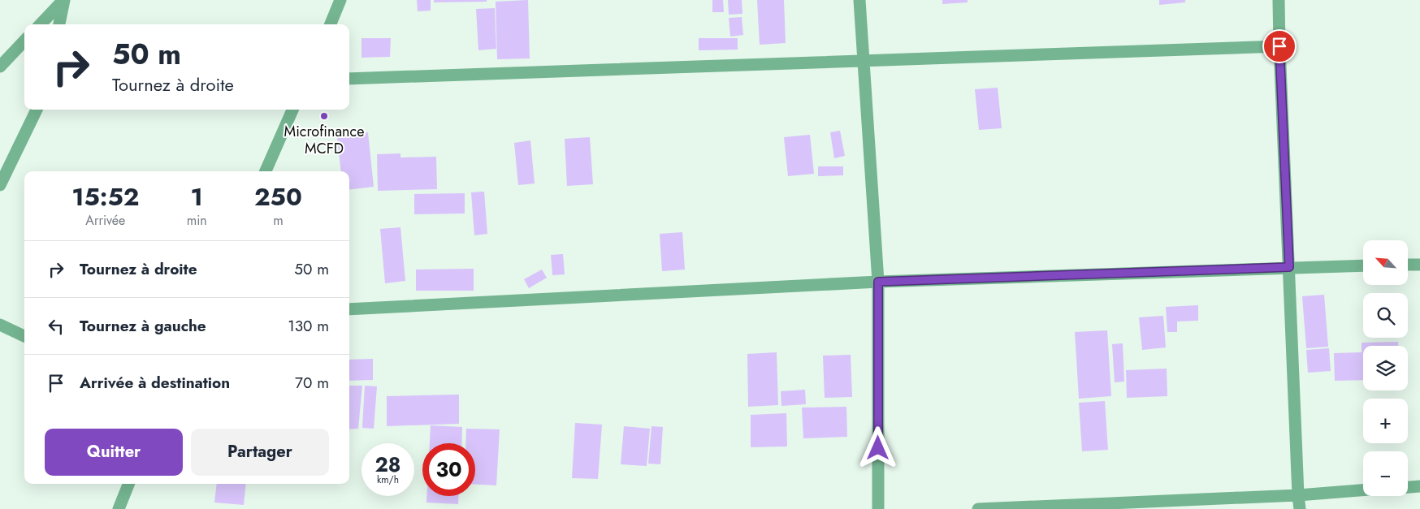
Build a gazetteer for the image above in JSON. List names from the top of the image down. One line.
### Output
{"places":["Microfinance MCFD"],"north":"top left","page":{"turn":["50 m","Tournez à droite"],"eta":["15:52","Arrivée","1","min","250","m"],"map_buttons":["+","−"],"list":[{"name":"Tournez à droite","value":"50 m"},{"name":"Tournez à gauche","value":"130 m"},{"name":"Arrivée à destination","value":"70 m"}],"buttons":["Quitter","Partager"],"speed":"28 km/h","limit":"30"}}
